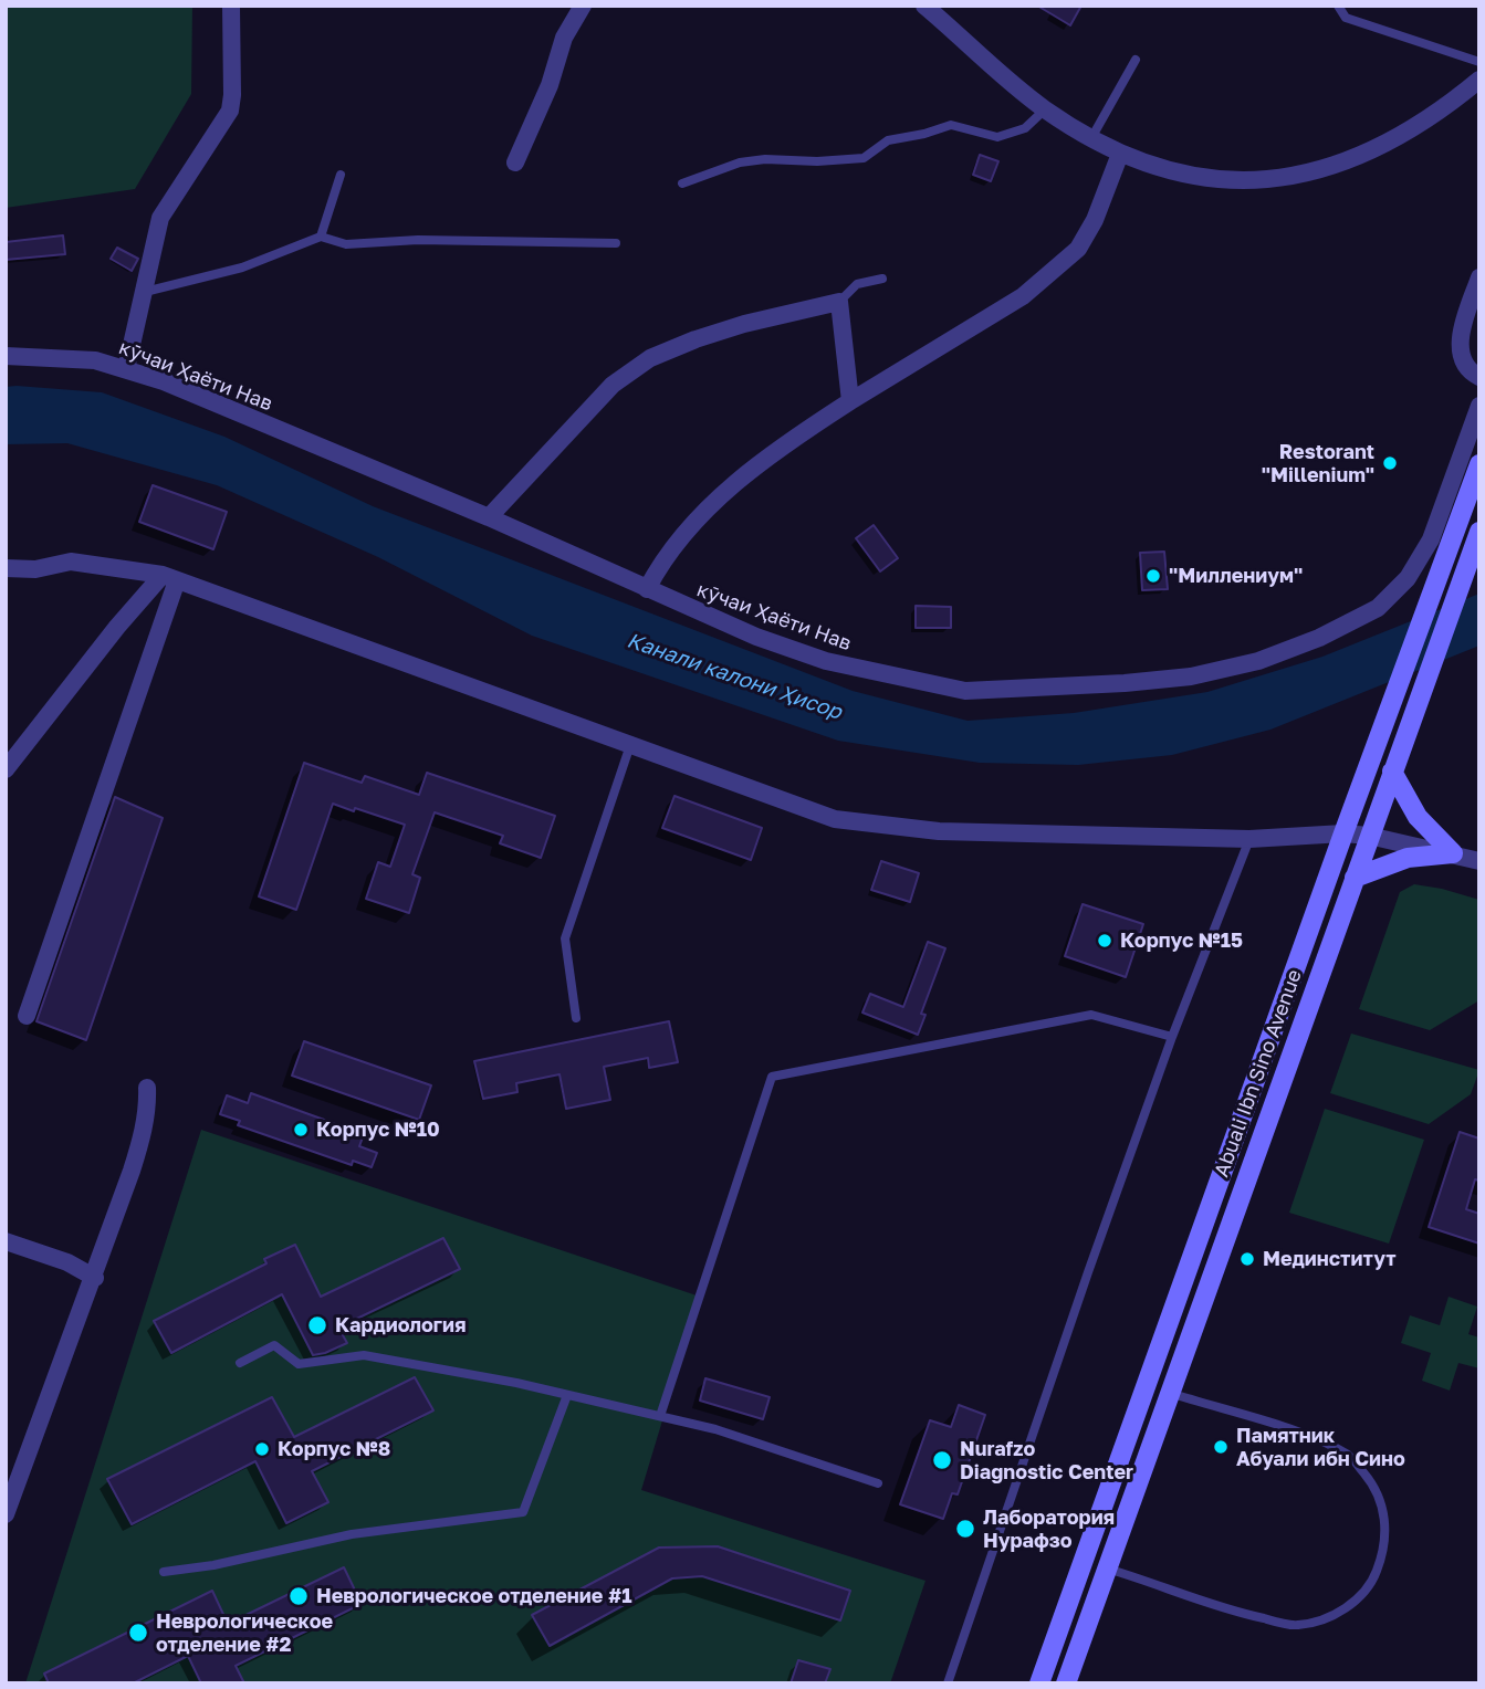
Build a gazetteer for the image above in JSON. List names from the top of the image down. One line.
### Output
{"streets":{"main road":["Abuali Ibn Sino Avenue"],"street":["кӯчаи Ҳаёти Нав"]},"water":["Канали калони Ҳисор"],"places":["Restorant \"Millenium\"","\"Миллениум\"","Корпус №15","Корпус №10","Мединститут","Кардиология","Памятник Абуали ибн Сино","Корпус №8","Nurafzo Diagnostic Center","Лаборатория Нурафзо","Неврологическое отделение #1","Неврологическое отделение #2"]}
